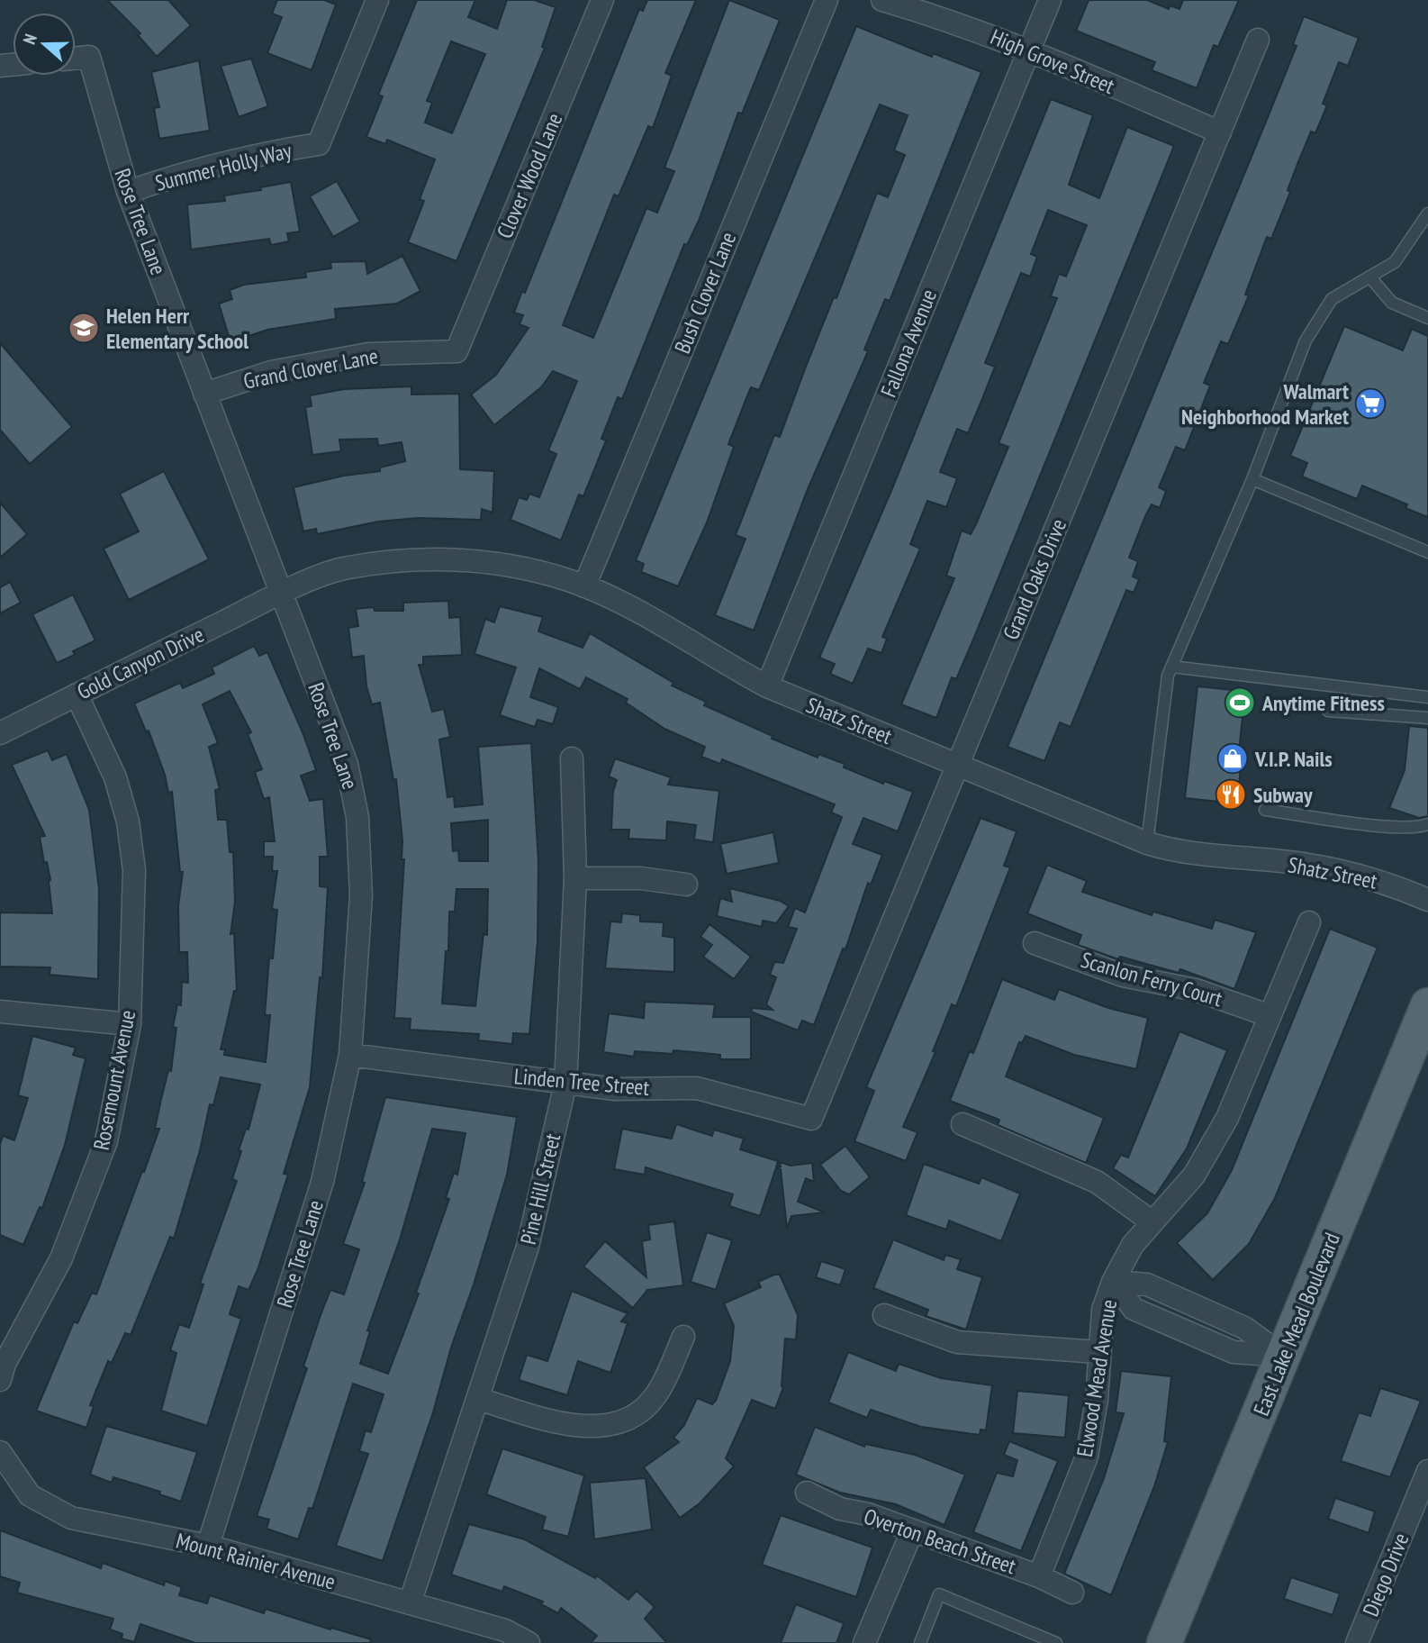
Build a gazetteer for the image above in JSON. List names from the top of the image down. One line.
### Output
{"streets":{"main road":["East Lake Mead Boulevard"],"street":["High Grove Street","Summer Holly Way","Clover Wood Lane","Rose Tree Lane","Bush Clover Lane","Fallona Avenue","Grand Clover Lane","Grand Oaks Drive","Gold Canyon Drive","Shatz Street","Scanlon Ferry Court","Rosemount Avenue","Linden Tree Street","Pine Hill Street","Elwood Mead Avenue","Overton Beach Street","Mount Rainier Avenue","Diego Drive"]},"crossings":[["High Grove Street","Fallona Avenue"],["High Grove Street","Grand Oaks Drive"],["Summer Holly Way","Rose Tree Lane"],["Clover Wood Lane","Grand Clover Lane"],["Rose Tree Lane","Grand Clover Lane"],["Rose Tree Lane","Gold Canyon Drive"],["Rose Tree Lane","Shatz Street"],["Rose Tree Lane","Linden Tree Street"],["Rose Tree Lane","Mount Rainier Avenue"],["Bush Clover Lane","Shatz Street"],["Fallona Avenue","Shatz Street"],["Grand Oaks Drive","Shatz Street"],["Grand Oaks Drive","Linden Tree Street"],["Gold Canyon Drive","Shatz Street"],["Gold Canyon Drive","Rosemount Avenue"],["Scanlon Ferry Court","Elwood Mead Avenue"],["Linden Tree Street","Pine Hill Street"],["Pine Hill Street","Mount Rainier Avenue"],["Elwood Mead Avenue","Overton Beach Street"]],"places":{"school or university":["Helen Herr Elementary School"],"supermarket":["Walmart Neighborhood Market"],"sports":["Anytime Fitness"],"shop":["V.I.P. Nails"],"restaurant":["Subway"]},"north":"left"}
